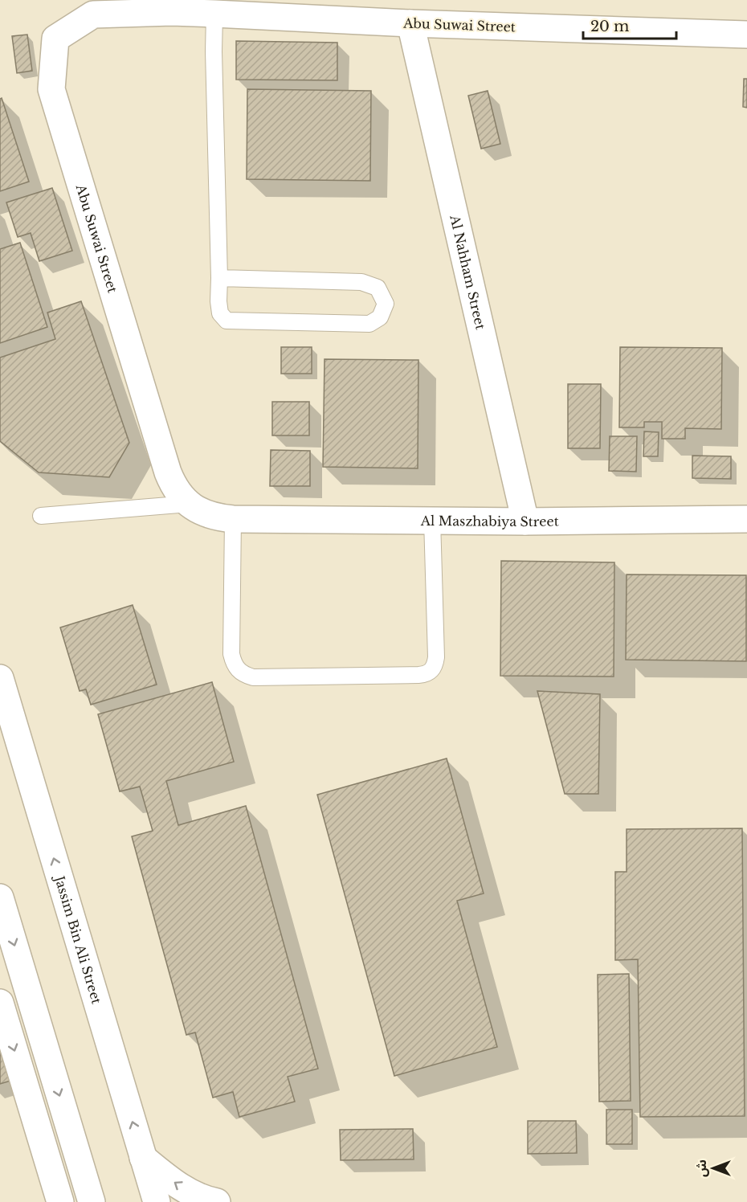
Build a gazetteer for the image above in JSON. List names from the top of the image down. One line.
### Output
{"streets":{"street":["Abu Suwai Street","Al Nahham Street","Al Maszhabiya Street","Jassim Bin Ali Street"]},"crossings":[["Abu Suwai Street","Al Nahham Street"],["Abu Suwai Street","Al Maszhabiya Street"],["Al Nahham Street","Al Maszhabiya Street"]],"scale_bar":"20 m","north":"left"}
